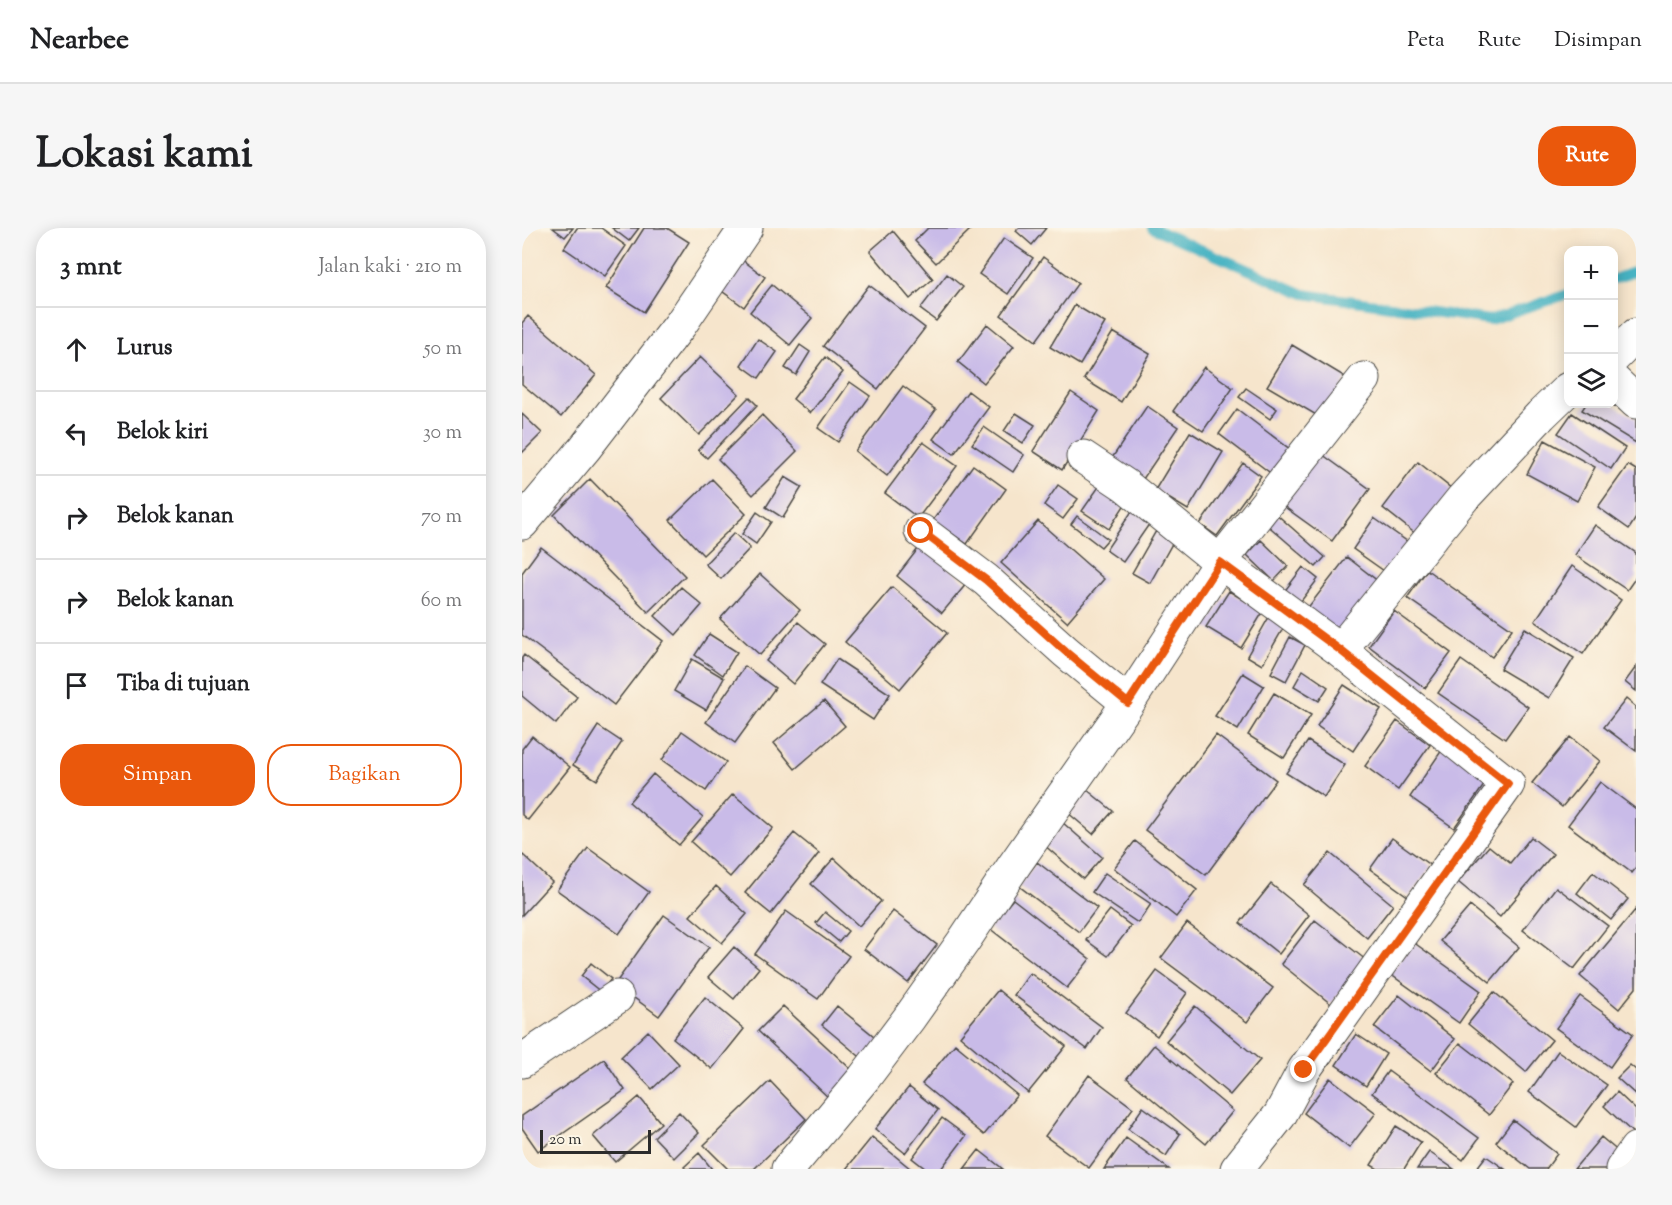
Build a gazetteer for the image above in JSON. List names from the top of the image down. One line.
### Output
{"scale_bar":"20 m","page":{"header":"Nearbee","nav":["Peta","Rute","Disimpan"],"title":"Lokasi kami","buttons":["Rute",["Simpan","Bagikan"]],"heading":["3 mnt","Jalan kaki · 210 m"],"map_buttons":["+","−"],"list":[["Lurus","50 m"],["Belok kiri","30 m"],["Belok kanan","70 m"],["Belok kanan","60 m"],"Tiba di tujuan"],"scale":"20 m"}}
